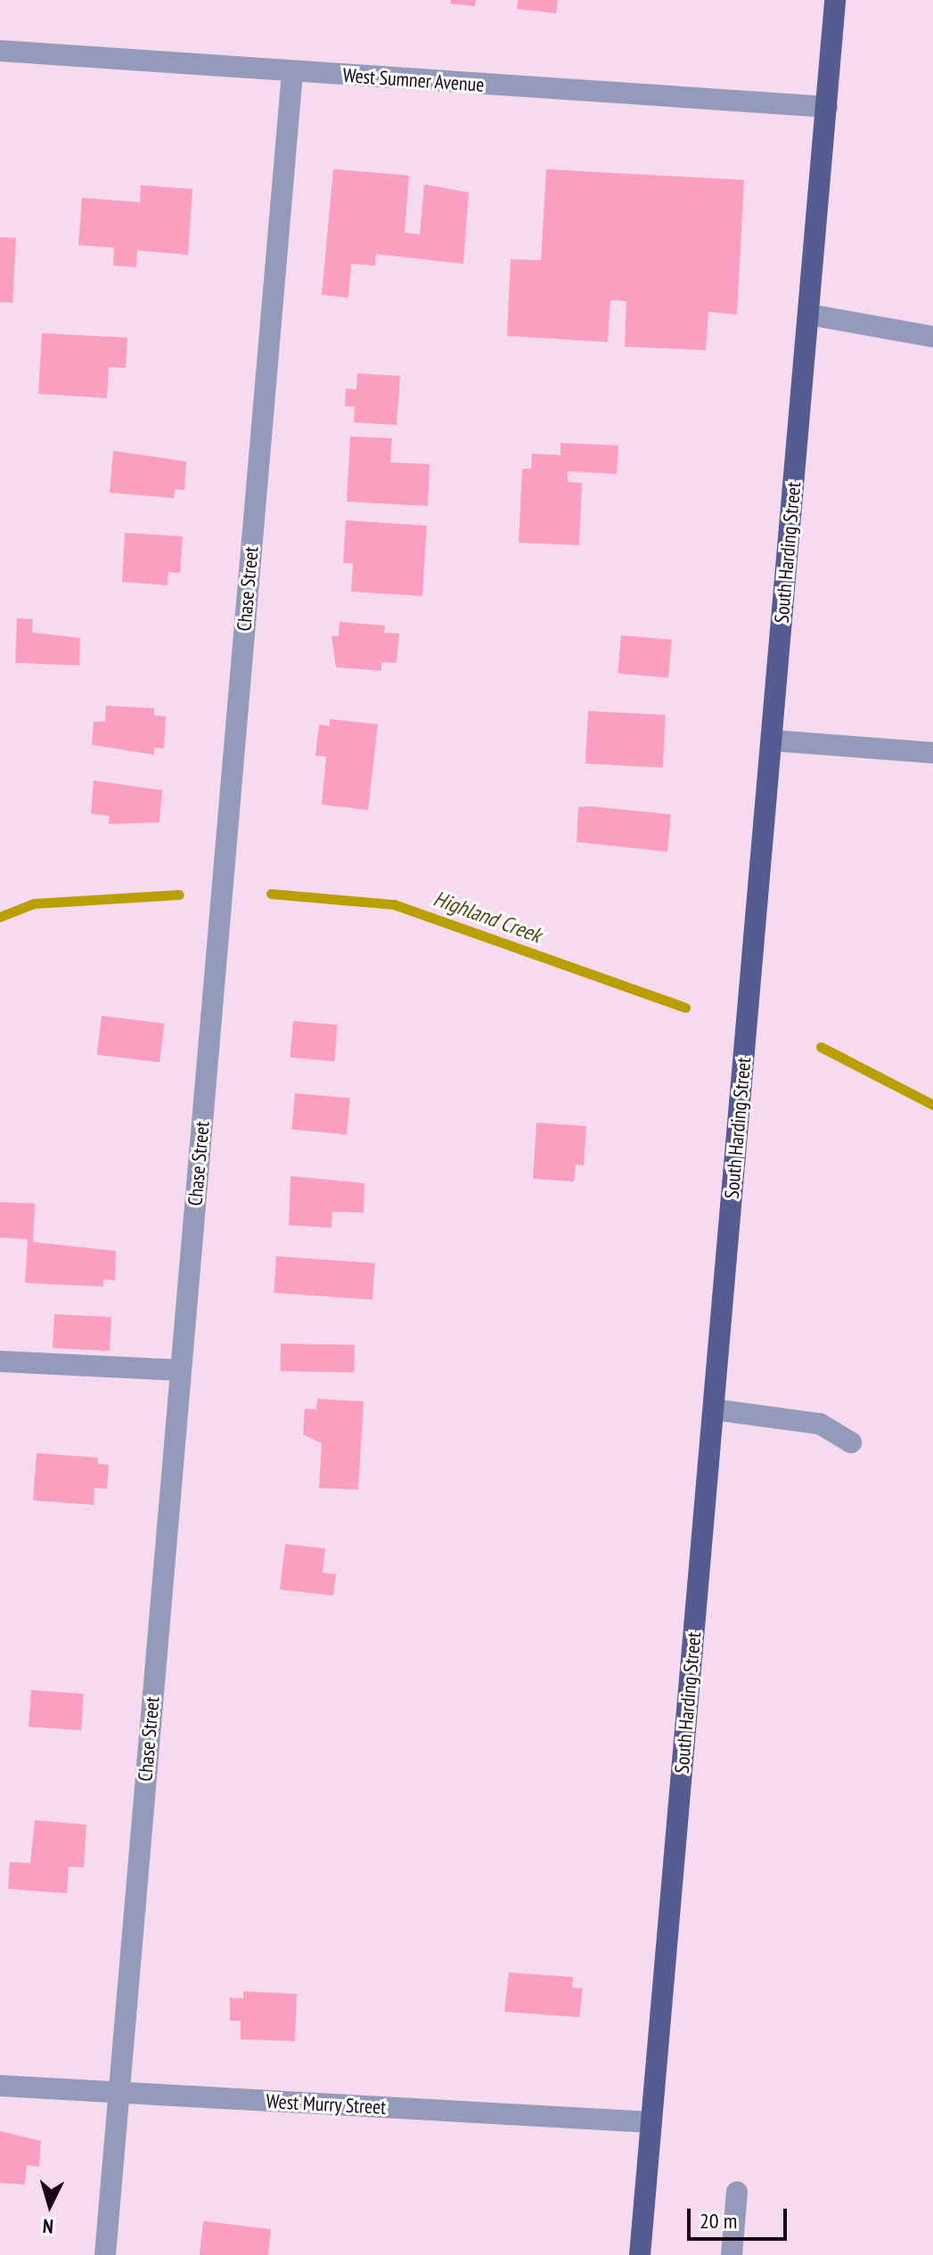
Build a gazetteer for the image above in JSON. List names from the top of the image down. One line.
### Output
{"streets":{"main road":["South Harding Street"],"street":["West Sumner Avenue","Chase Street","West Murry Street"]},"crossings":[["West Sumner Avenue","South Harding Street"],["West Sumner Avenue","Chase Street"],["South Harding Street","West Murry Street"],["Chase Street","West Murry Street"]],"water":["Highland Creek"],"scale_bar":"20 m","north":"bottom"}
